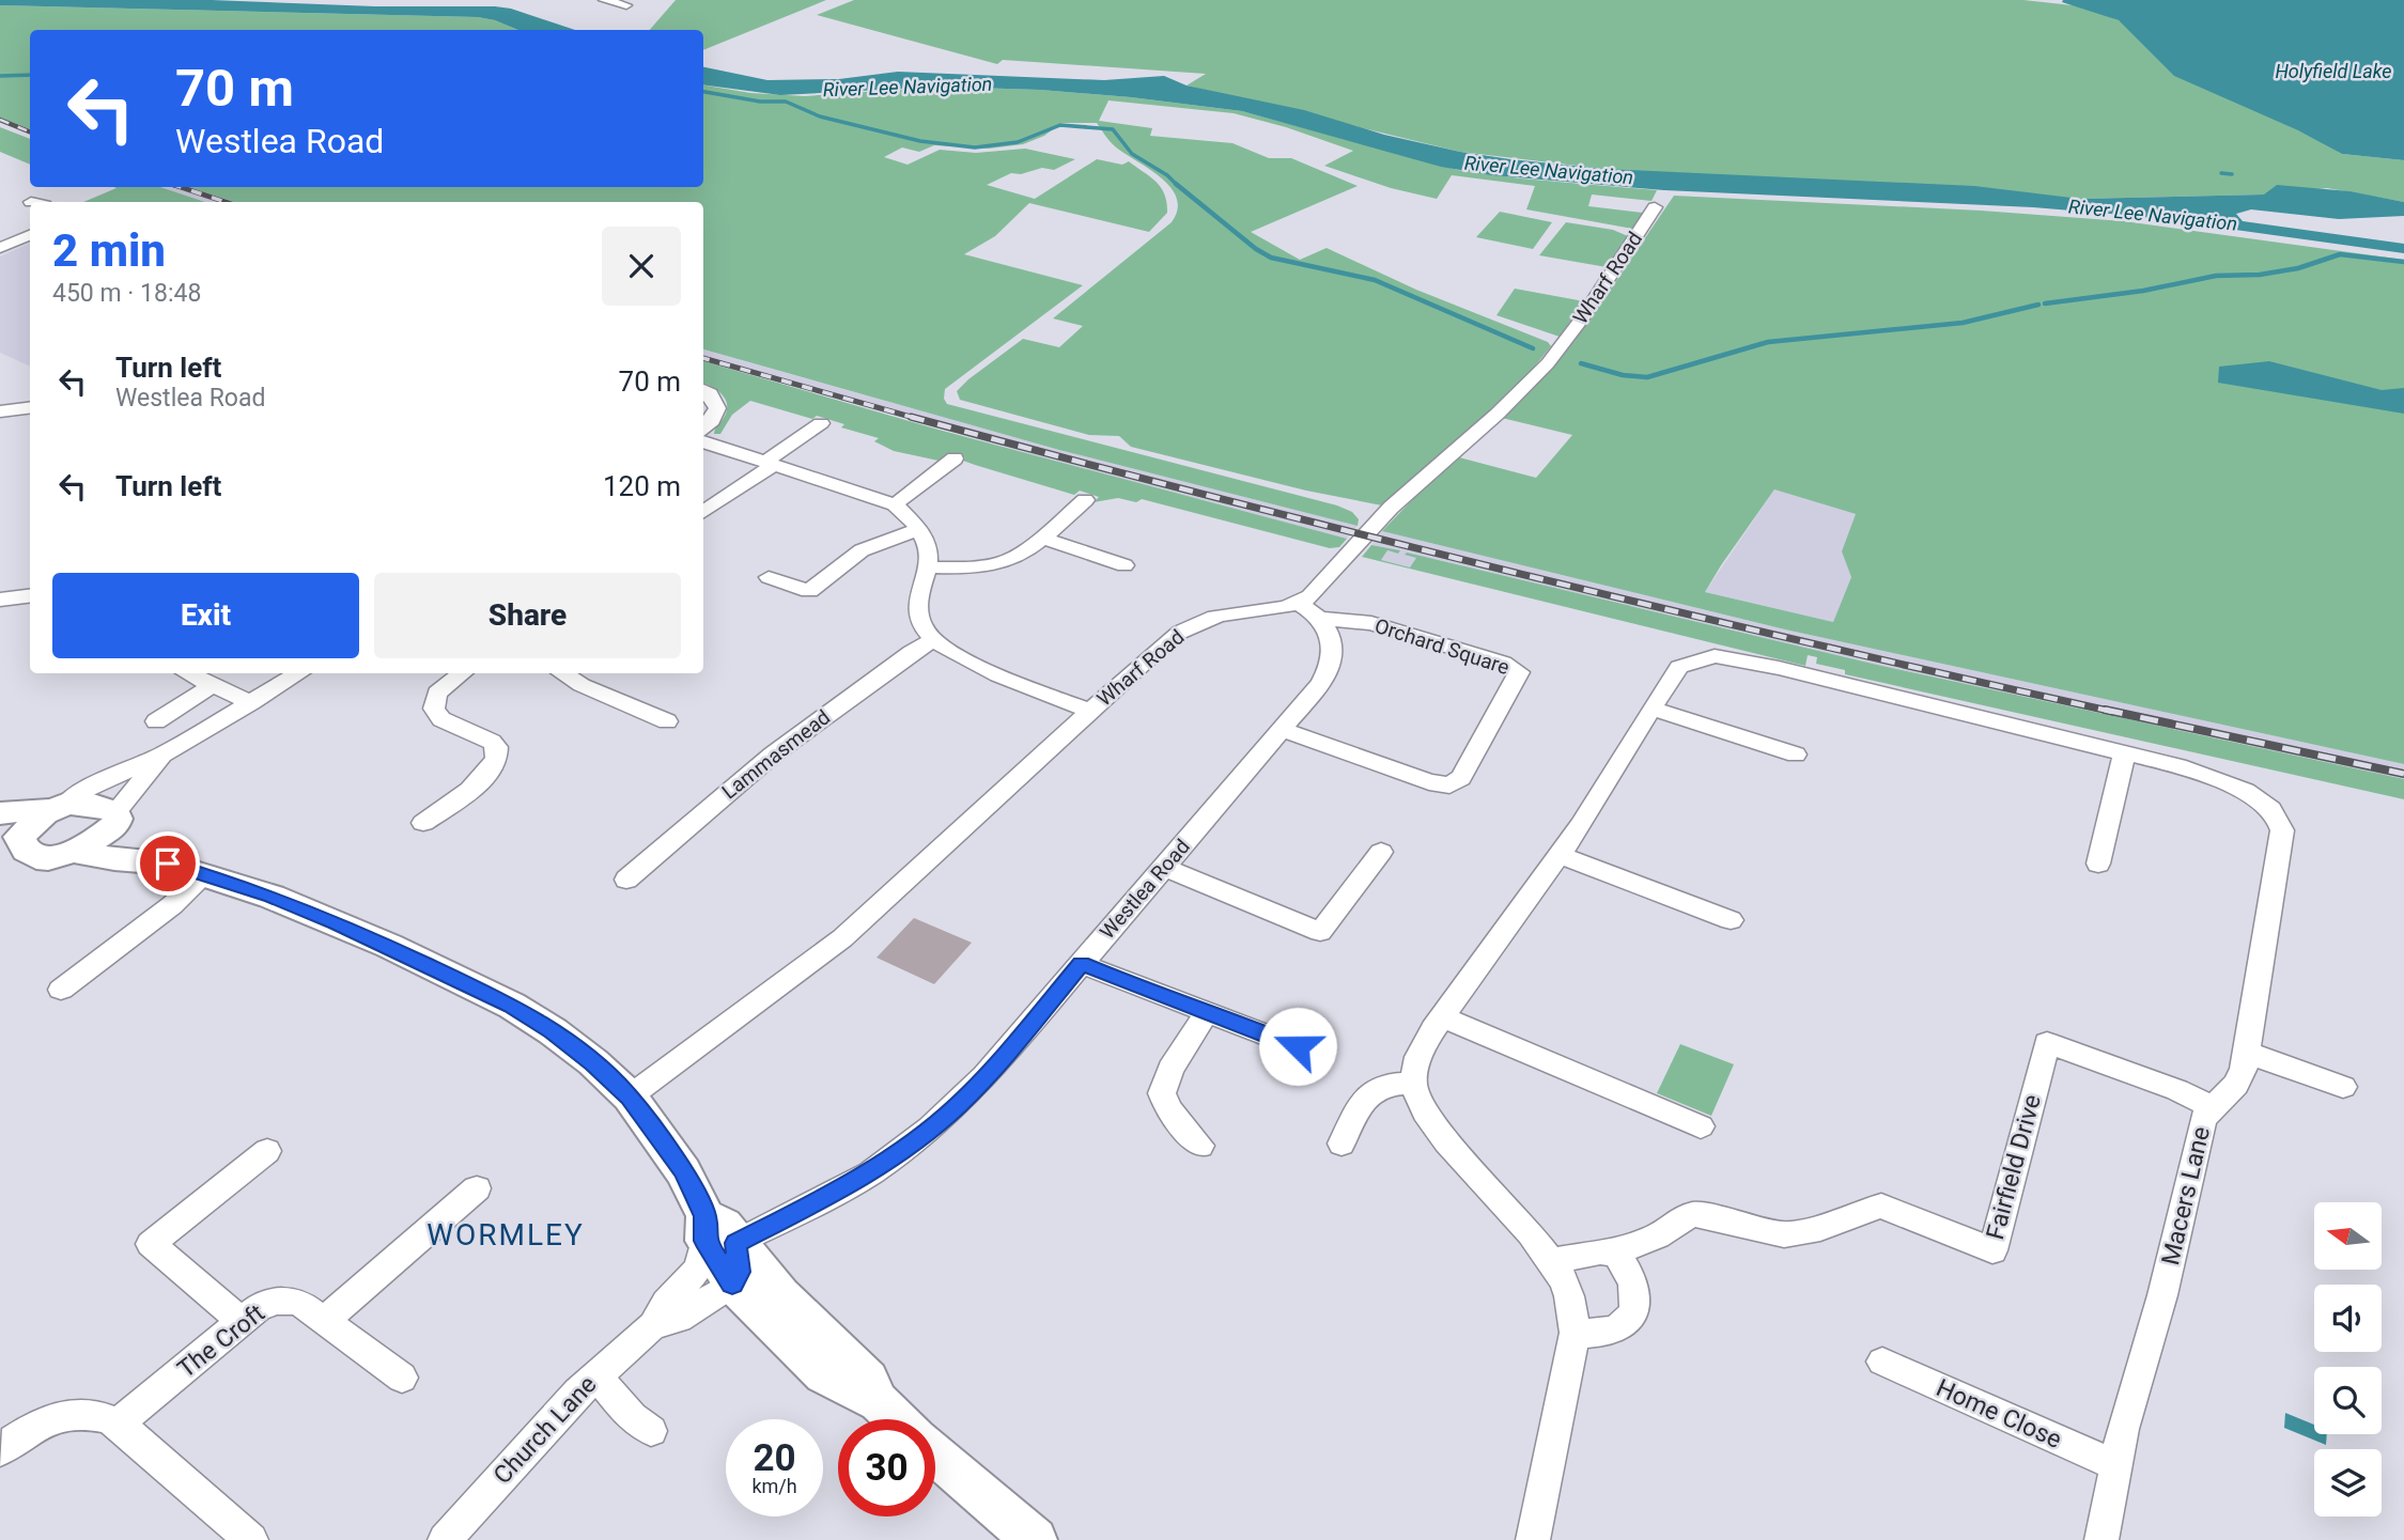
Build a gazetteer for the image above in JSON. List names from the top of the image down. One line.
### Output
{"streets":{"street":["Wharf Road","Orchard Square","Lammasmead","Westlea Road","Fairfield Drive","Macers Lane","The Croft","Home Close","Church Lane"]},"crossings":[["Orchard Square","Westlea Road"],["Westlea Road","Church Lane"],["Fairfield Drive","Macers Lane"],["Macers Lane","Home Close"]],"districts":["WORMLEY"],"water":["Holyfield Lake","River Lee Navigation"],"north":"left","page":{"turn":["70 m","Westlea Road"],"heading":["2 min","450 m · 18:48"],"list":[{"name":"Turn left","note":"Westlea Road","value":"70 m"},{"name":"Turn left","value":"120 m"}],"buttons":["Exit","Share"],"speed":"20 km/h","limit":"30"}}
